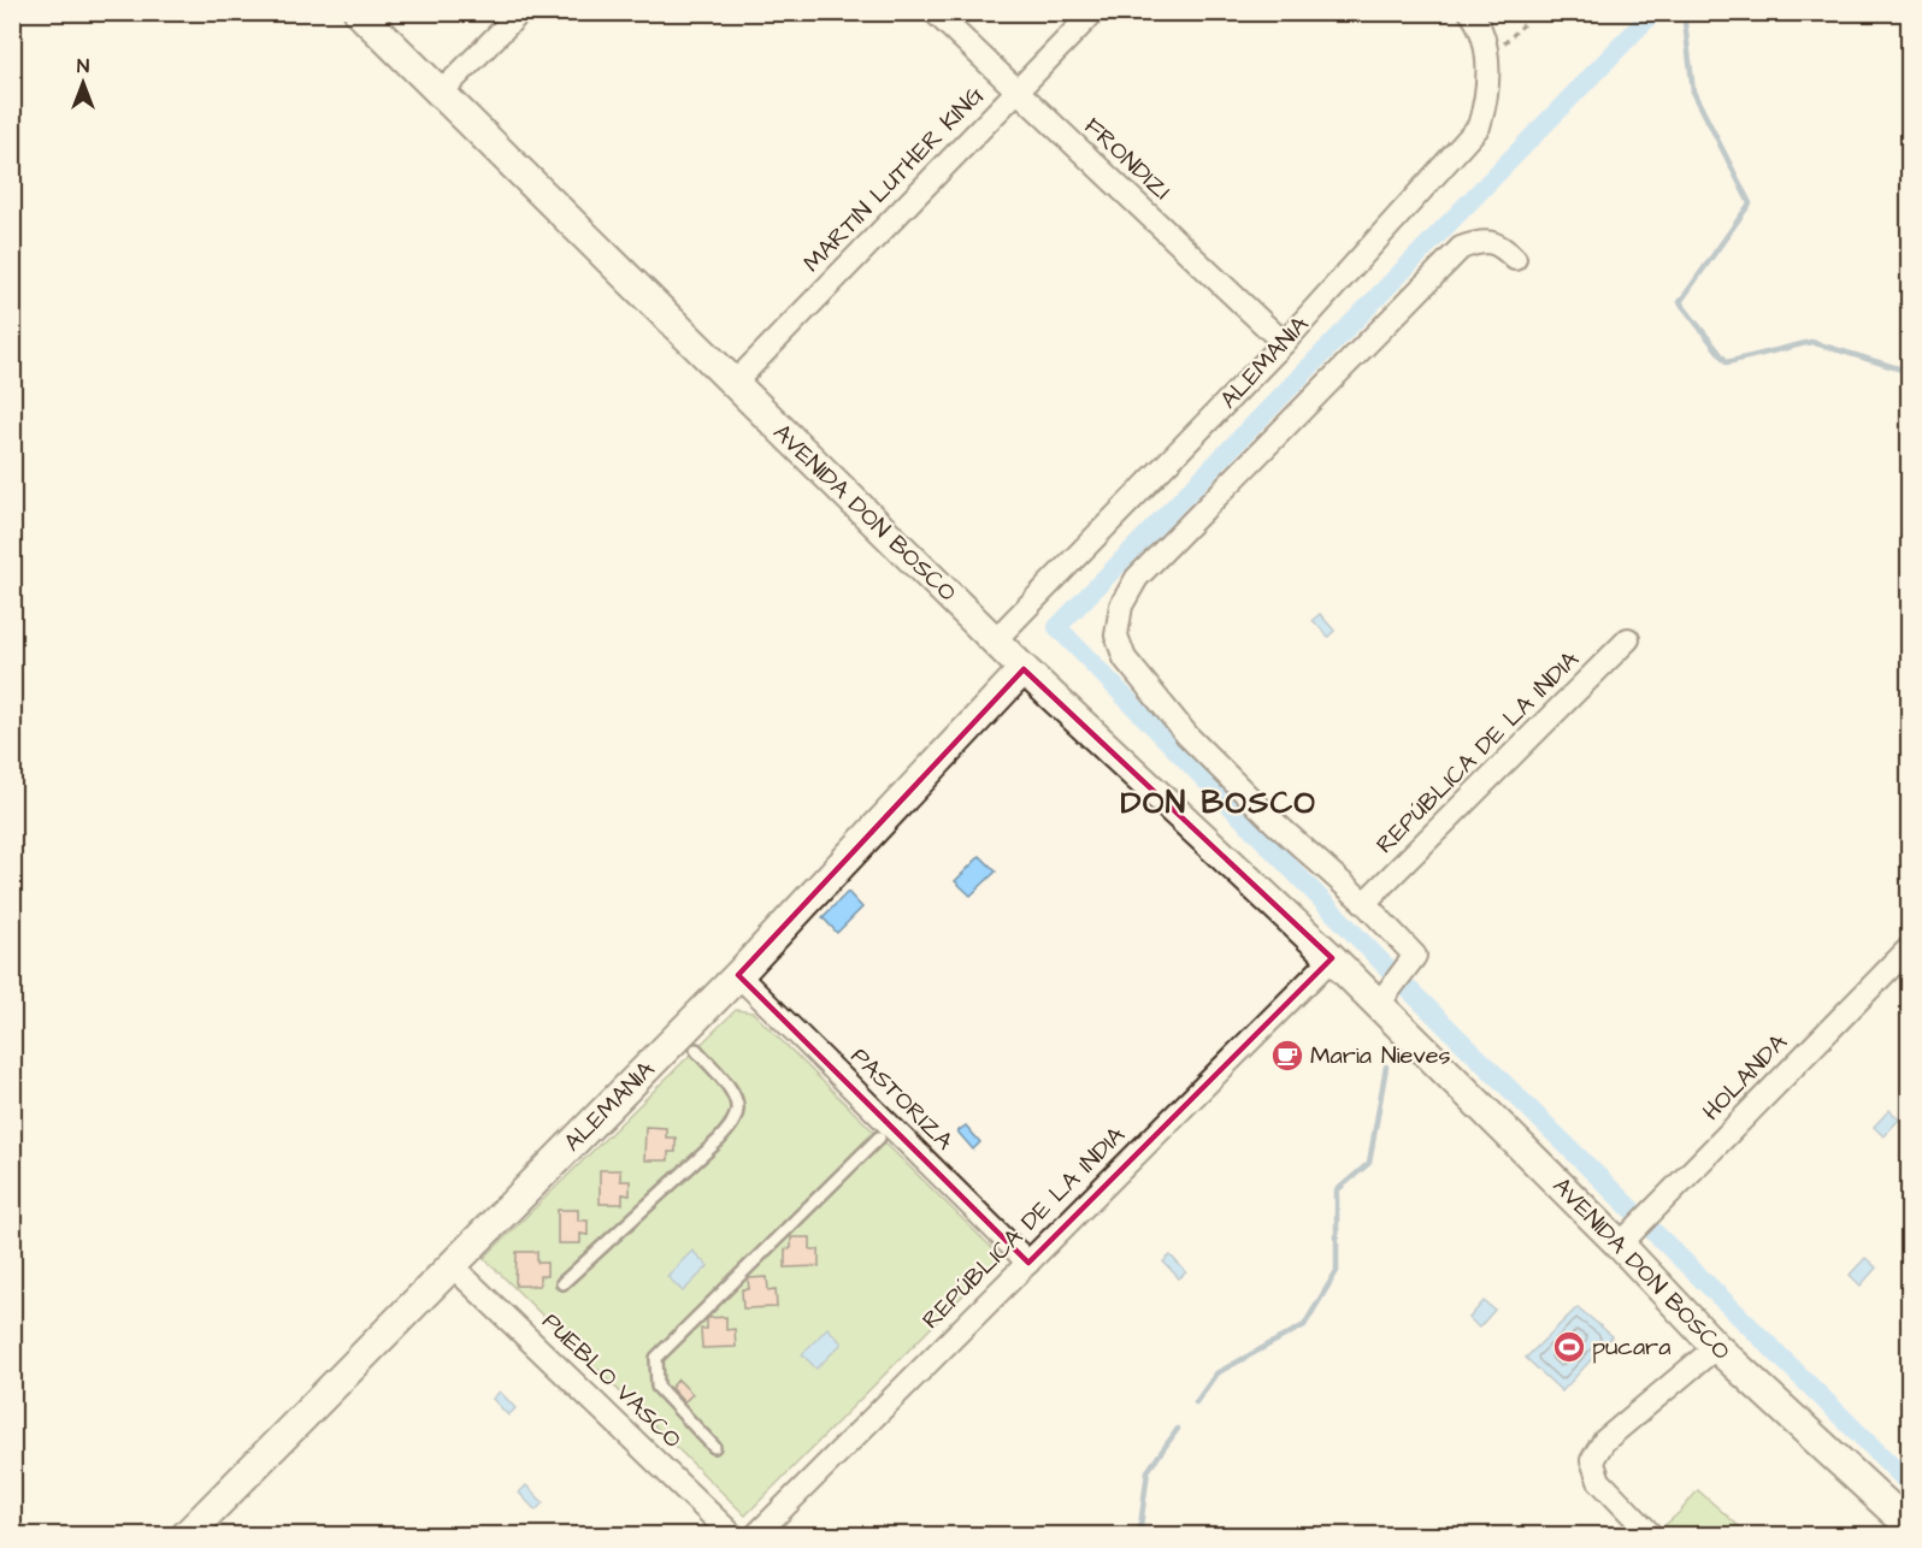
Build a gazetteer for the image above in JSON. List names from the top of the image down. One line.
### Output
{"streets":{"main road":["ALEMANIA","AVENIDA DON BOSCO"],"street":["FRONDIZI","MARTIN LUTHER KING","REPÚBLICA DE LA INDIA","HOLANDA","PASTORIZA","PUEBLO VASCO"]},"crossings":[["FRONDIZI","MARTIN LUTHER KING"],["FRONDIZI","ALEMANIA"],["MARTIN LUTHER KING","AVENIDA DON BOSCO"],["ALEMANIA","AVENIDA DON BOSCO"],["ALEMANIA","PASTORIZA"],["ALEMANIA","PUEBLO VASCO"],["AVENIDA DON BOSCO","REPÚBLICA DE LA INDIA"],["AVENIDA DON BOSCO","HOLANDA"],["REPÚBLICA DE LA INDIA","PASTORIZA"]],"districts":["DON BOSCO"],"places":{"cafe":["Maria Nieves"],"sports":["pucara"]},"north":"top"}
